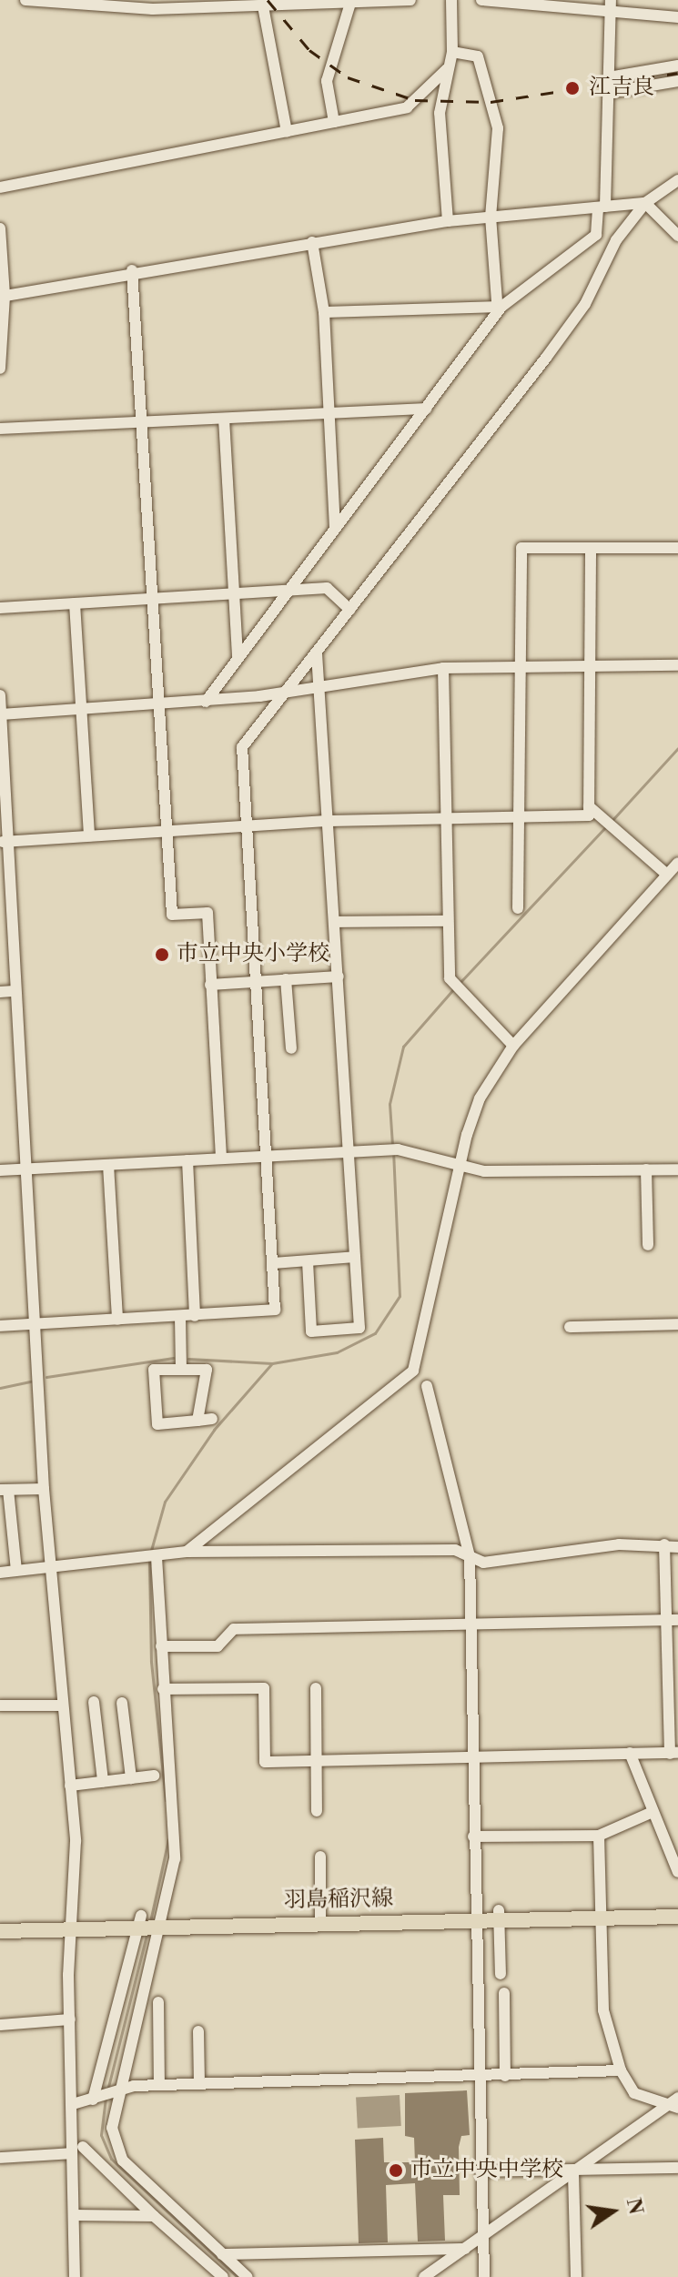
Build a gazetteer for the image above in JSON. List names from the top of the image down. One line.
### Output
{"streets":{"main road":["羽島稲沢線"]},"places":["江吉良","市立中央小学校","市立中央中学校"],"north":"right"}
